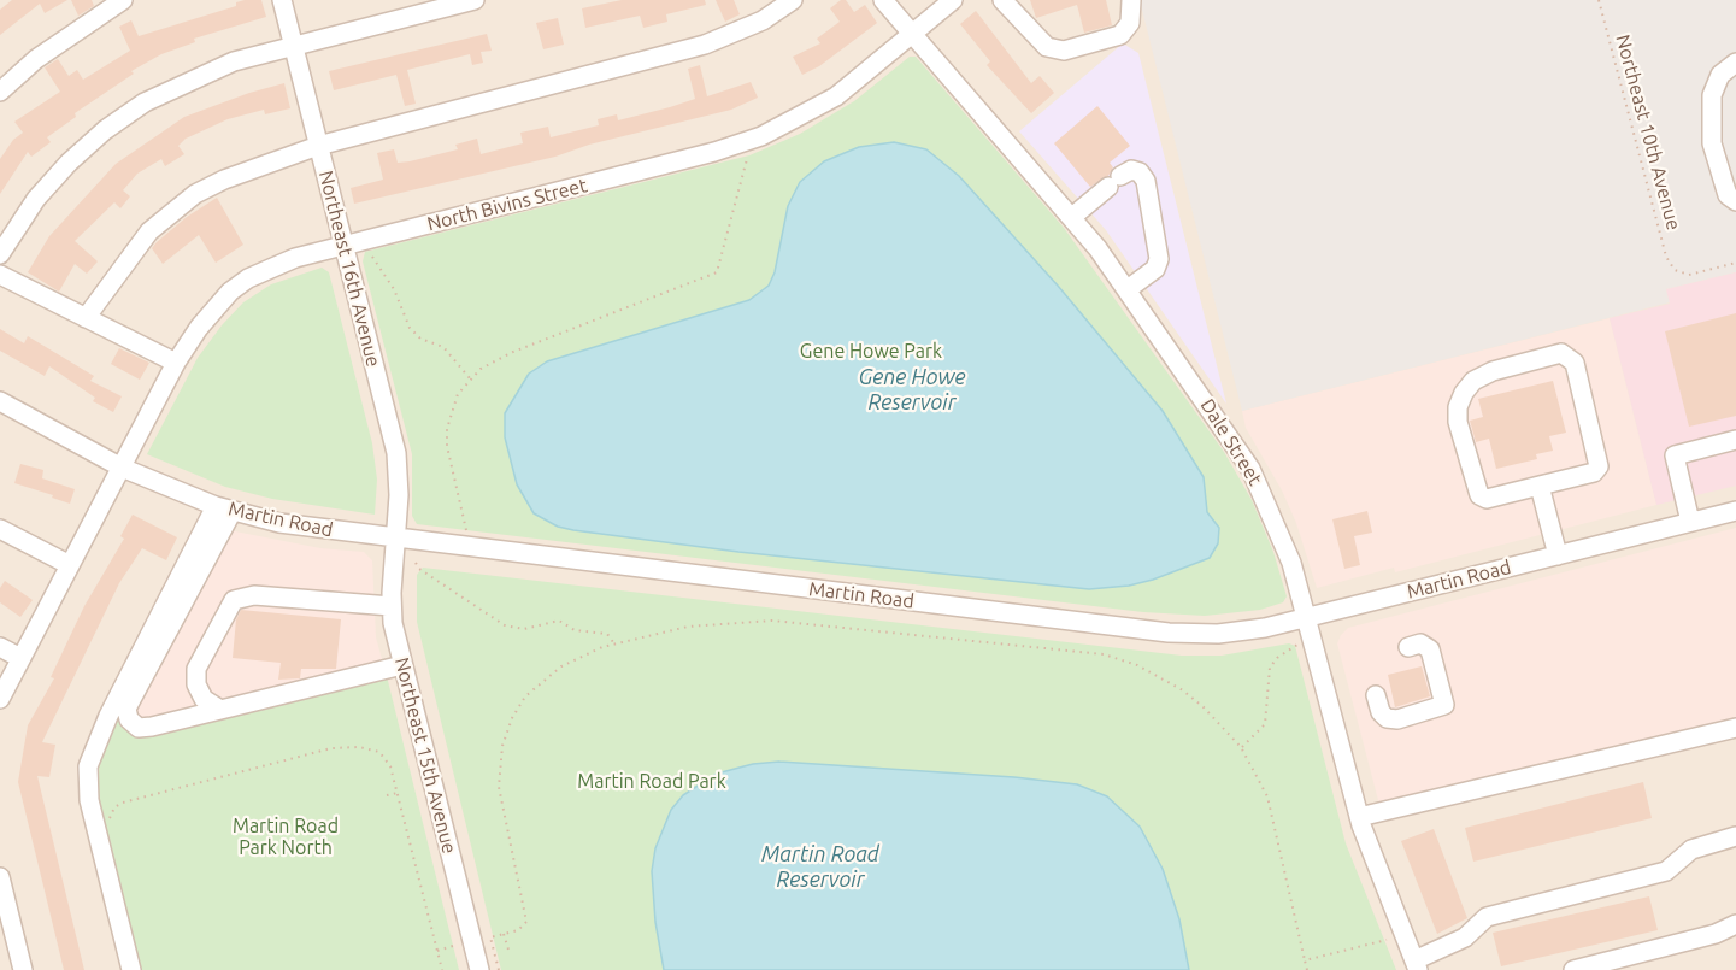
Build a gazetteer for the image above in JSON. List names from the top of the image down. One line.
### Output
{"streets":{"street":["North Bivins Street","Northeast 16th Avenue","Dale Street","Martin Road","Northeast 15th Avenue"],"path":["Northeast 10th Avenue"]},"crossings":[["North Bivins Street","Northeast 16th Avenue"],["North Bivins Street","Dale Street"],["North Bivins Street","Martin Road"],["Northeast 16th Avenue","Martin Road"],["Northeast 16th Avenue","Northeast 15th Avenue"],["Dale Street","Martin Road"],["Martin Road","Northeast 15th Avenue"]],"water":["Gene Howe Reservoir","Martin Road Reservoir"],"parks":["Gene Howe Park","Martin Road Park","Martin Road Park North"]}
